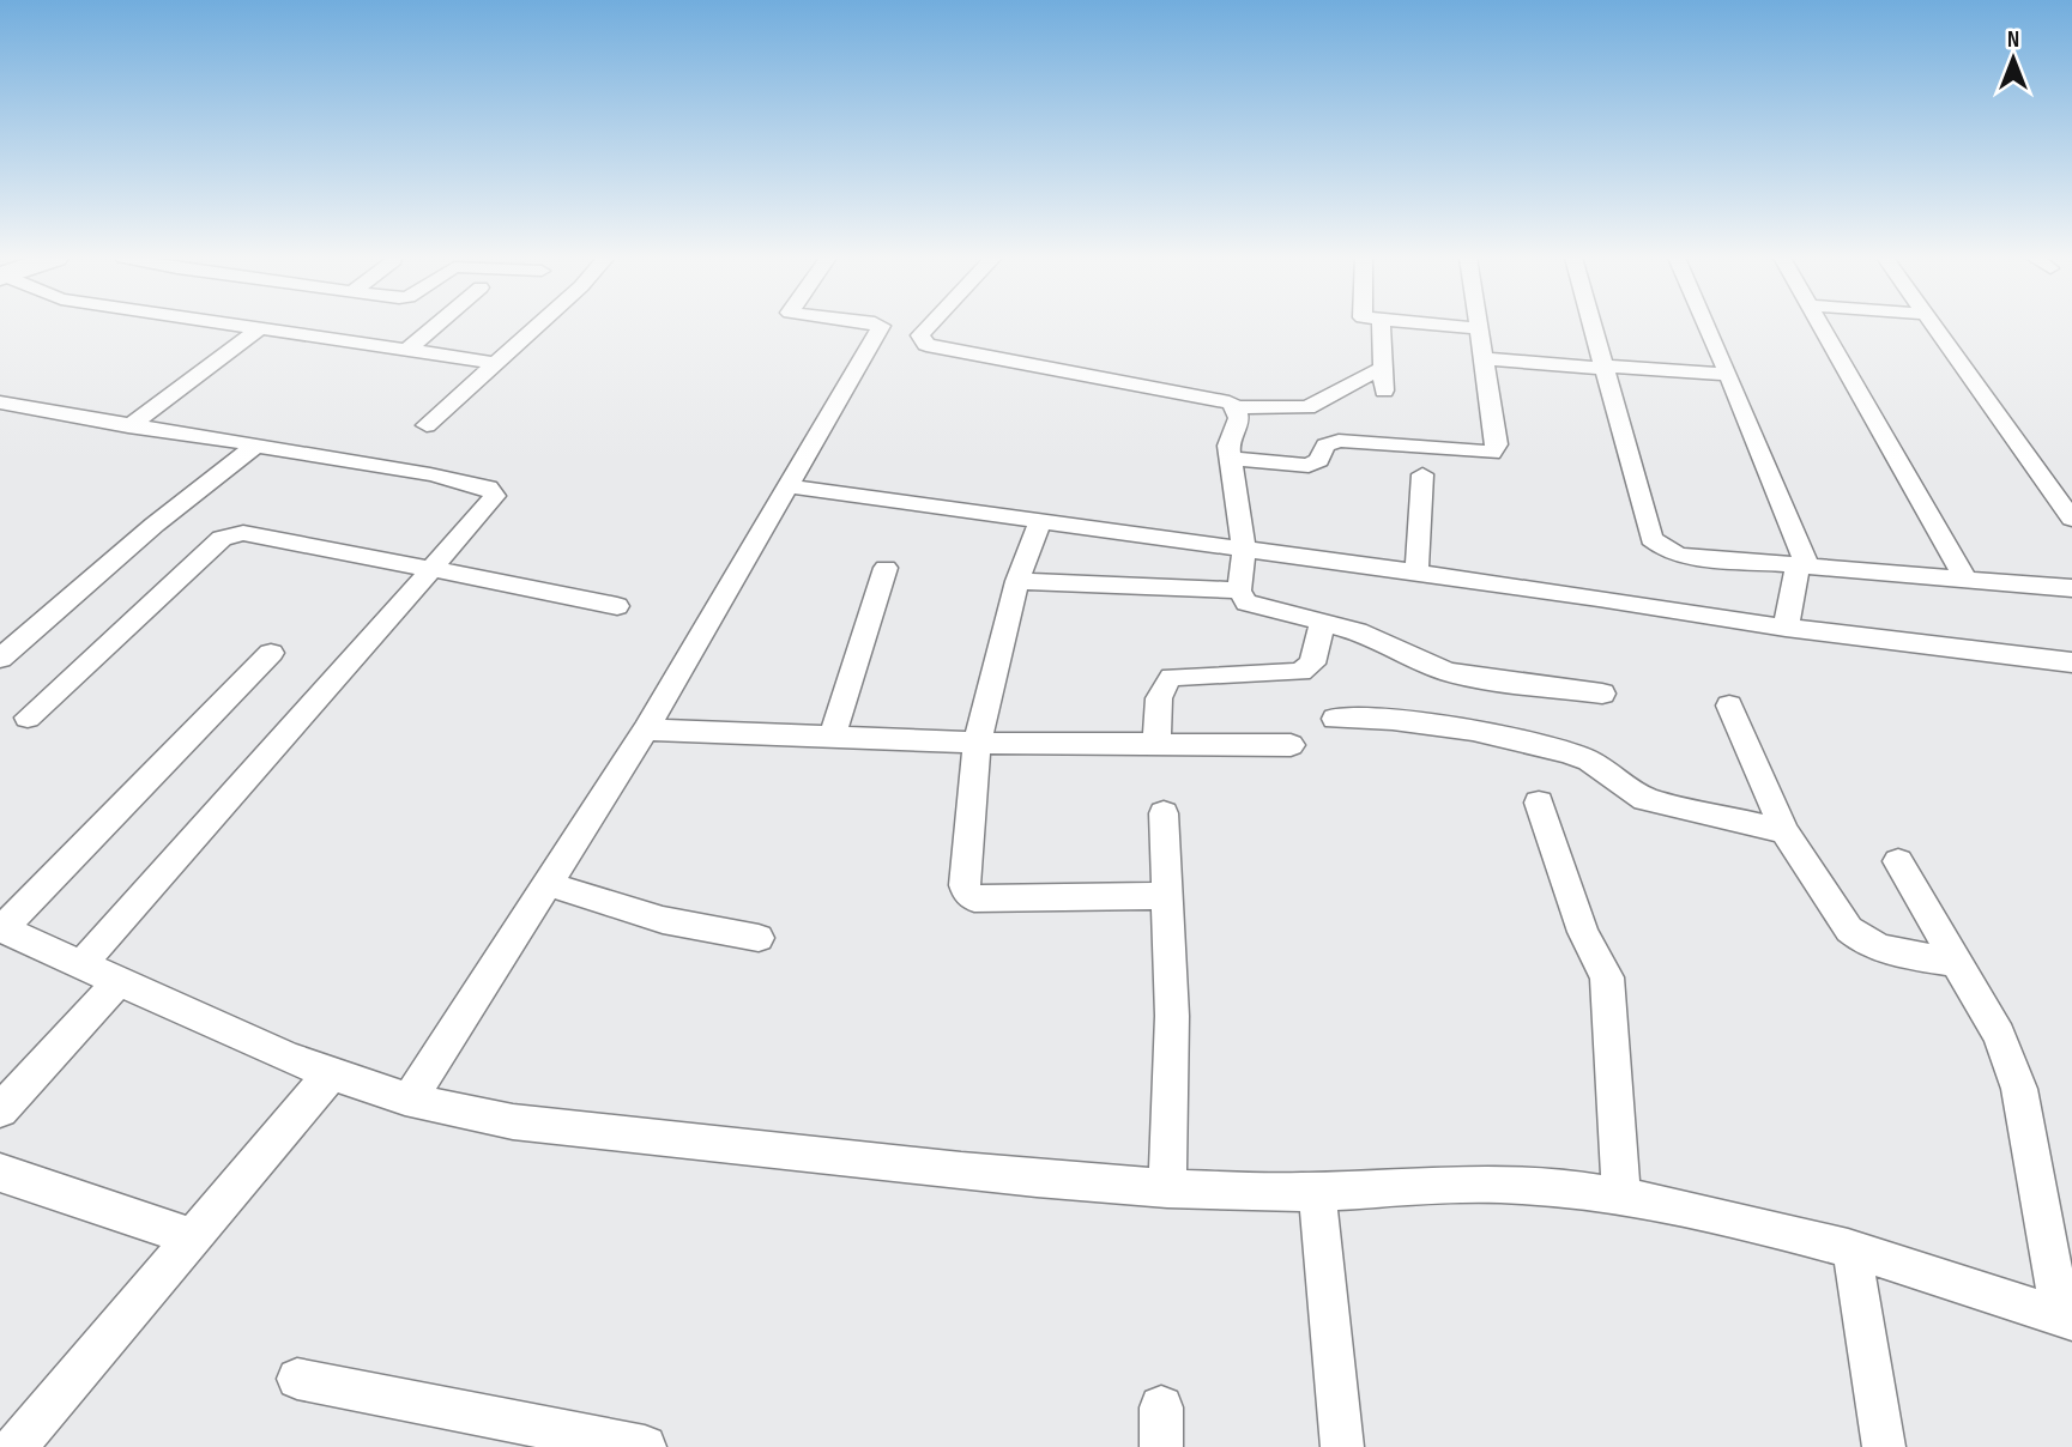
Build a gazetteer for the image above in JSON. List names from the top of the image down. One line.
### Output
{"north":"top"}
